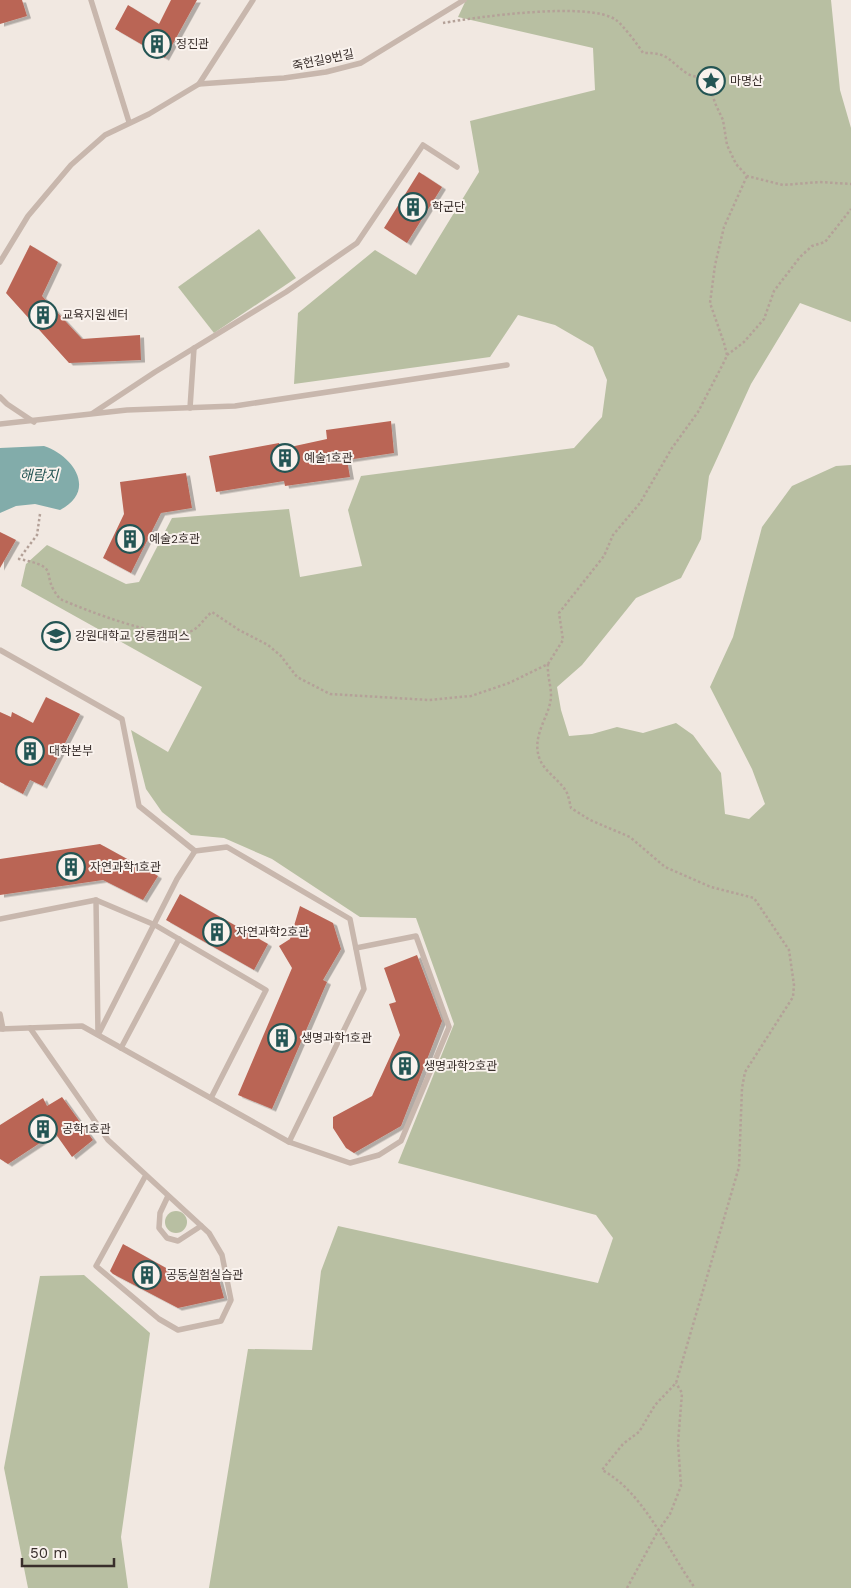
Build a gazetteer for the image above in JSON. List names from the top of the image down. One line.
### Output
{"streets":{"lane":["죽헌길9번길"]},"water":["해람지"],"places":{"building":["정진관","학군단","교육지원센터","예술1호관","예술2호관","대학본부","자연과학1호관","자연과학2호관","생명과학1호관","생명과학2호관","공학1호관","공동실험실습관"],"place":["마명산"],"school or university":["강원대학교 강릉캠퍼스"]},"scale_bar":"50 m"}
